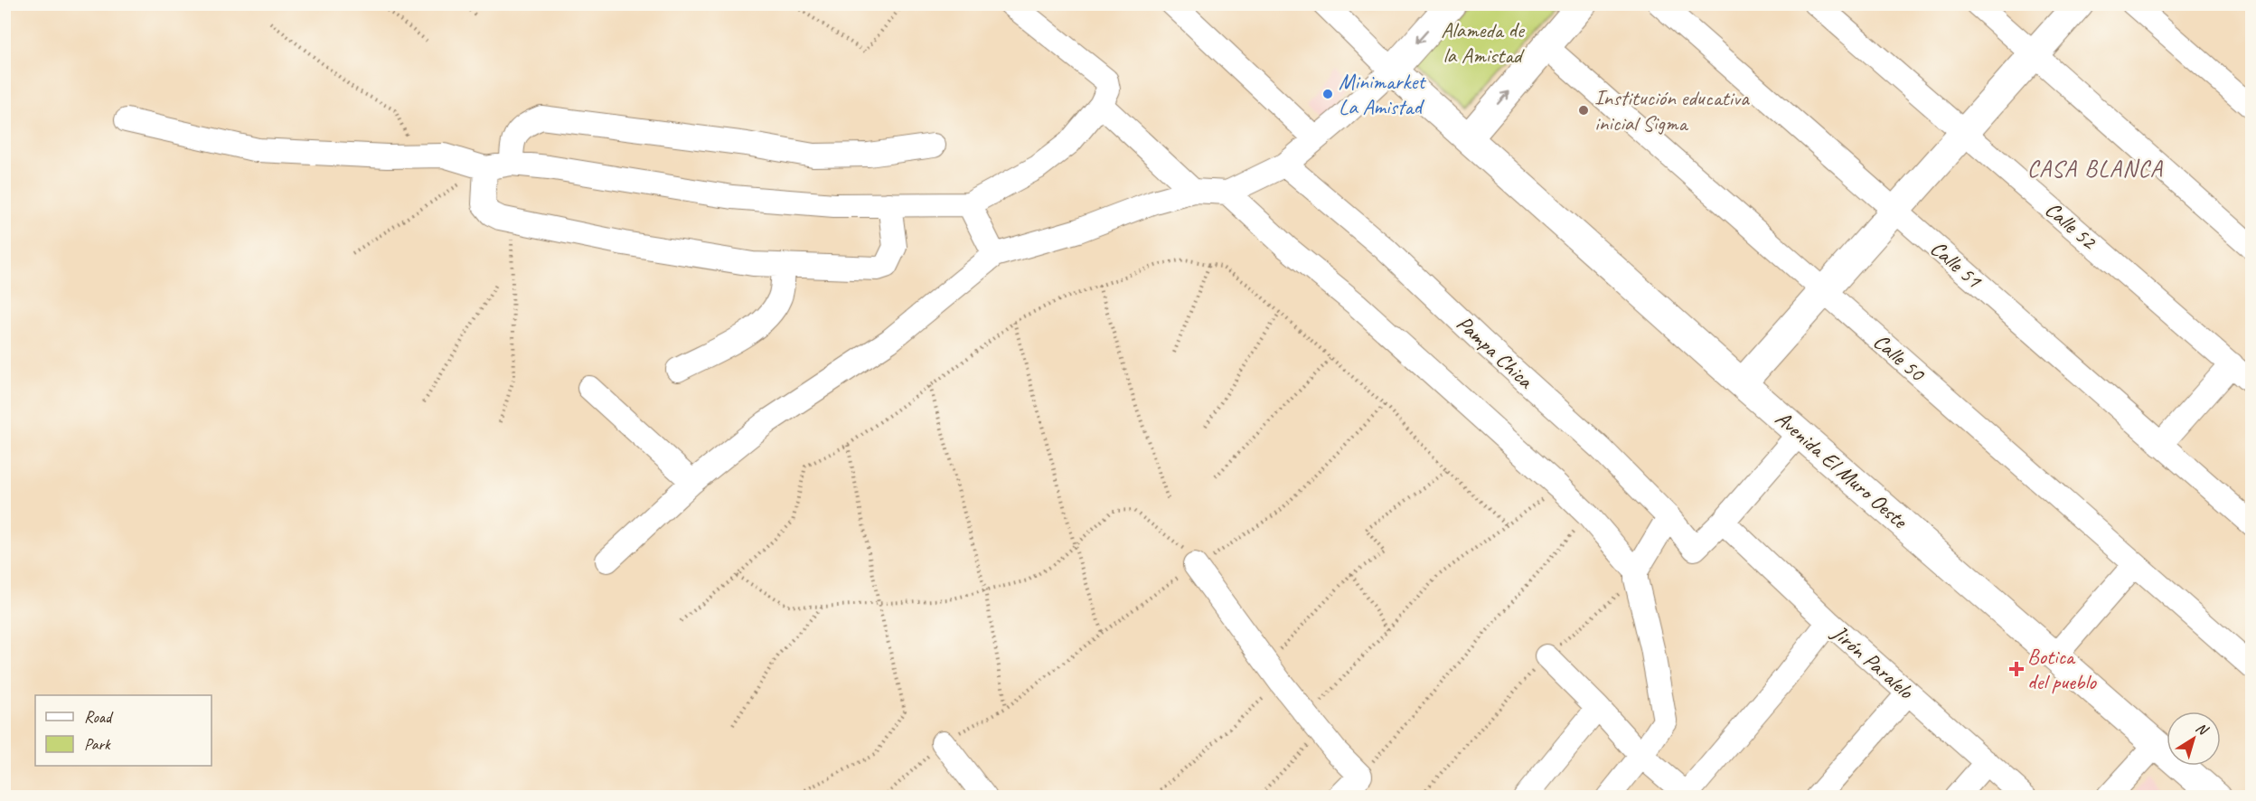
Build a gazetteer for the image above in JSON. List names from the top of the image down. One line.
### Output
{"streets":{"street":["Calle 52","Calle 51","Pampa Chica","Calle 50","Avenida El Muro Oeste","Jirón Paralelo"]},"crossings":[["Pampa Chica","Jirón Paralelo"]],"districts":["CASA BLANCA"],"parks":["Alameda de la Amistad"],"places":{"other":["Minimarket La Amistad","Institución educativa inicial Sigma"],"health":["Botica del pueblo"]},"legend":["Road","Park"],"north":"top right"}
